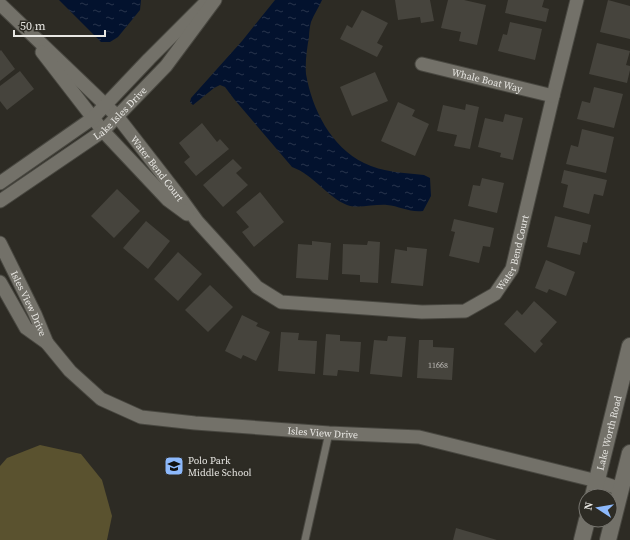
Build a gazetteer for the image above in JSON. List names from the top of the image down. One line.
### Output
{"streets":{"street":["Whale Boat Way","Lake Isles Drive","Water Bend Court","Isles View Drive","Lake Worth Road"]},"crossings":[["Whale Boat Way","Water Bend Court"],["Lake Isles Drive","Water Bend Court"]],"places":{"school or university":["Polo Park Middle School"]},"house_numbers":["11668"],"scale_bar":"50 m","north":"left"}
